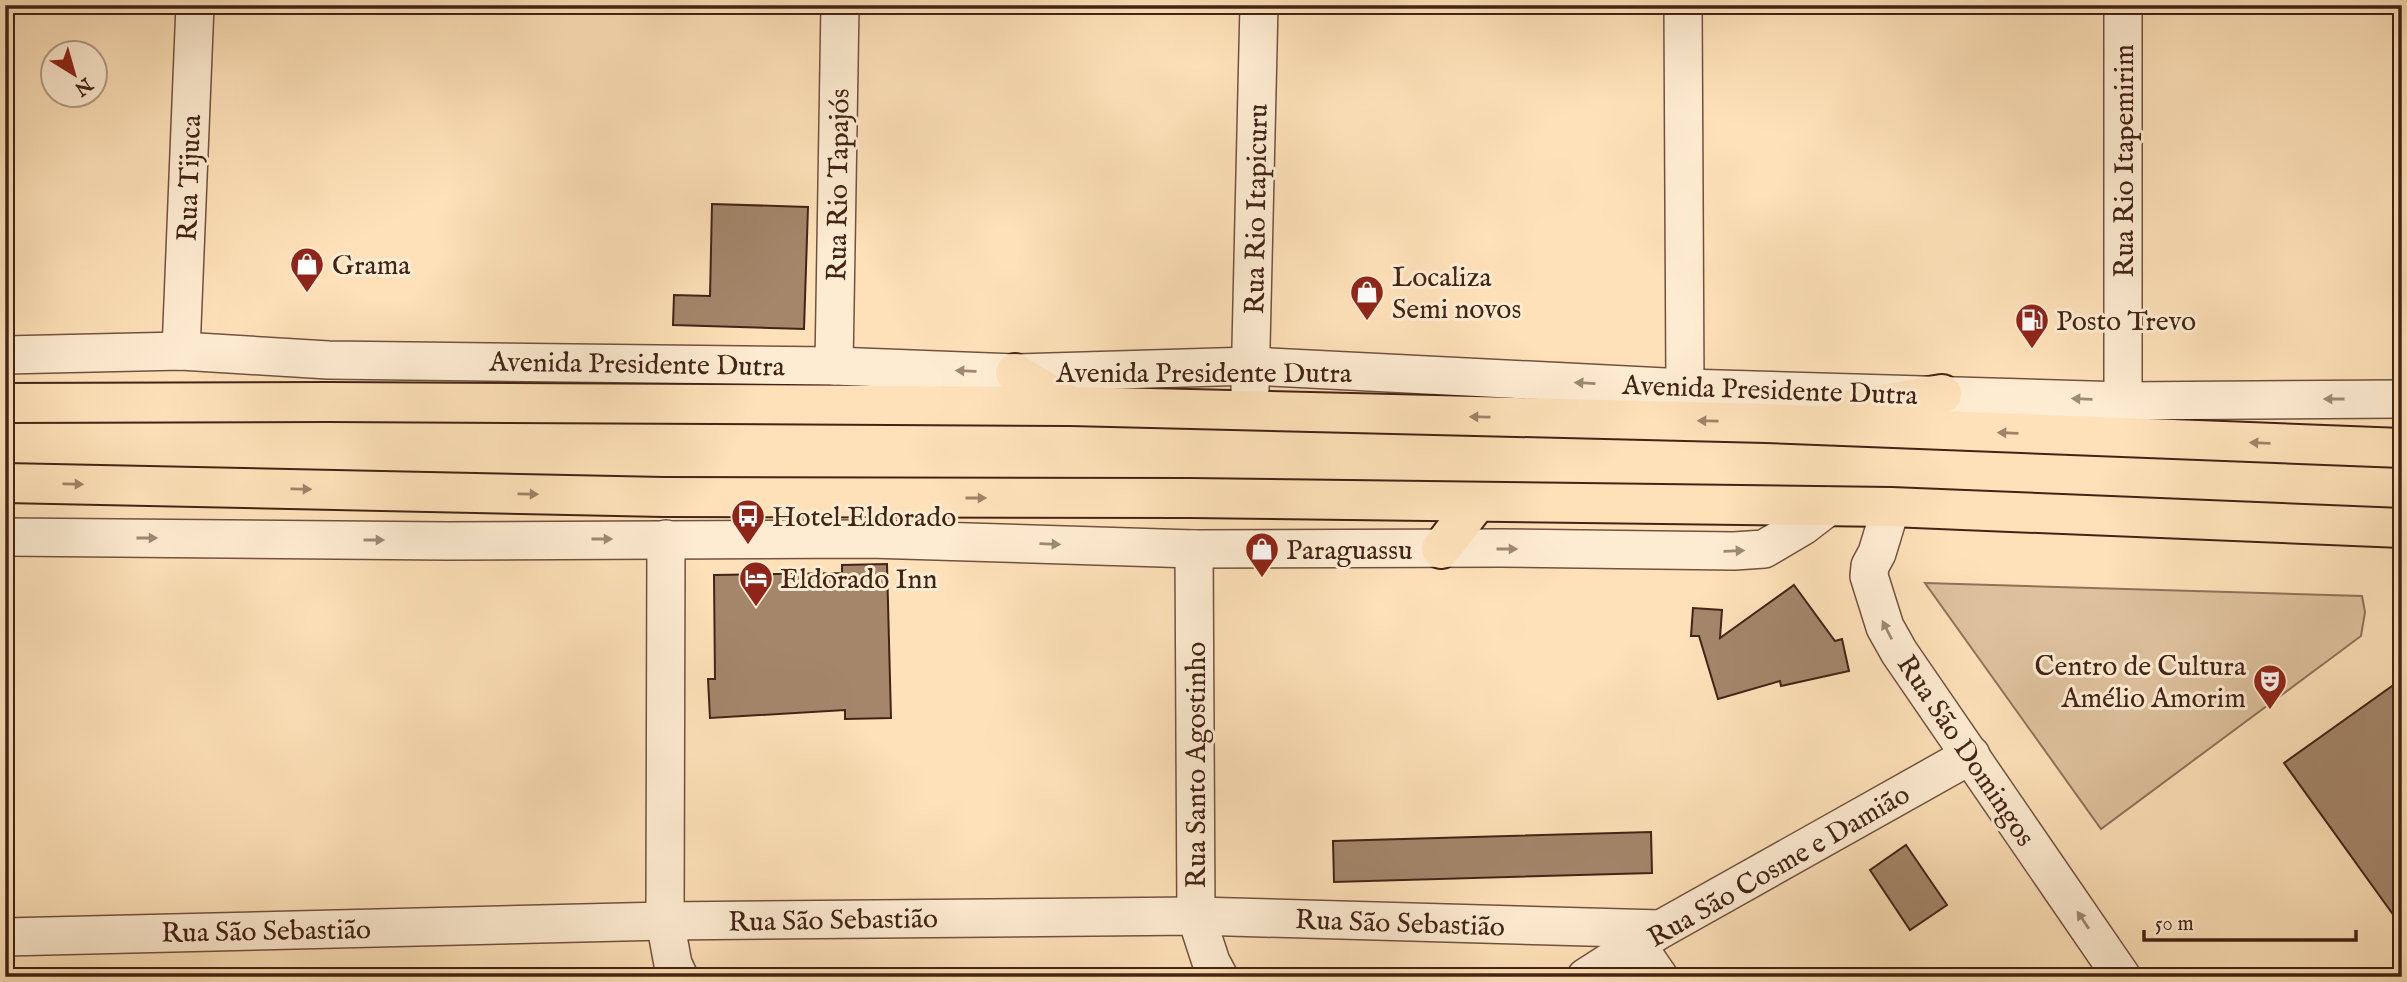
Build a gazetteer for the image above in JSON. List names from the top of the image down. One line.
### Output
{"streets":{"highway":["Avenida Presidente Dutra"],"street":["Rua Rio Itapemirim","Rua Tijuca","Rua Rio Tapajós","Rua Rio Itapicuru","Rua São Domingos","Rua Santo Agostinho","Rua São Cosme e Damião","Rua São Sebastião"]},"crossings":[["Rua Rio Itapemirim","Avenida Presidente Dutra"],["Rua Tijuca","Avenida Presidente Dutra"],["Rua Rio Tapajós","Avenida Presidente Dutra"],["Rua Rio Itapicuru","Avenida Presidente Dutra"],["Rua São Domingos","Rua São Cosme e Damião"],["Rua Santo Agostinho","Rua São Sebastião"],["Rua São Cosme e Damião","Rua São Sebastião"]],"one_way":["Rua São Domingos"],"places":{"shop":["Grama","Localiza Semi novos","Paraguassu"],"fuel station":["Posto Trevo"],"bus stop":["Hotel Eldorado"],"hotel":["Eldorado Inn"],"theatre":["Centro de Cultura Amélio Amorim"]},"scale_bar":"50 m","north":"bottom right"}
